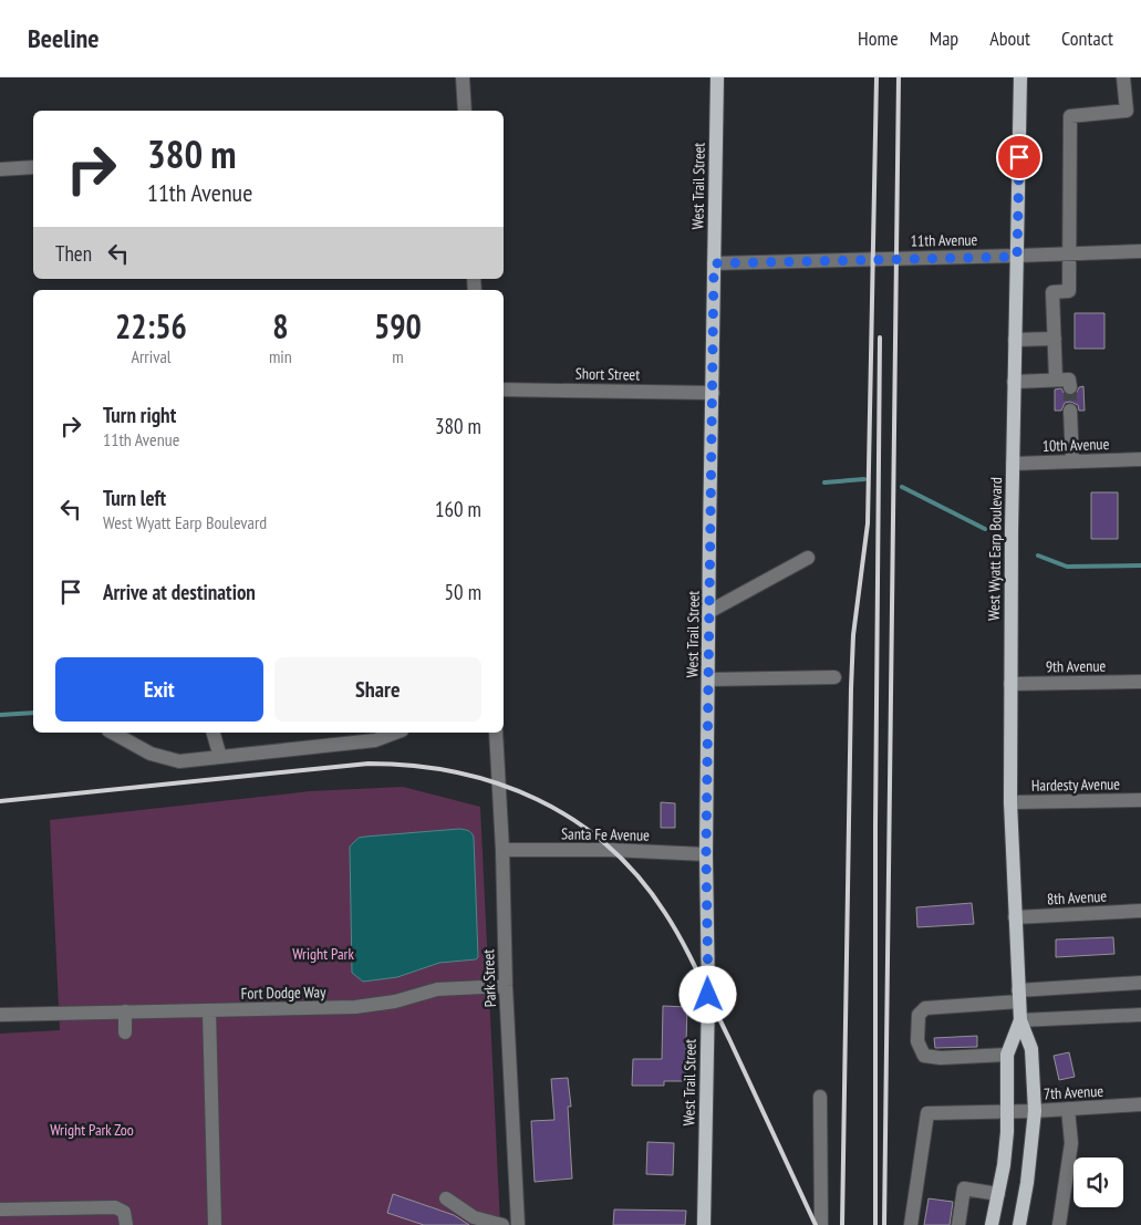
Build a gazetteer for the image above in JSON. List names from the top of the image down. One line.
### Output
{"streets":{"main road":["West Trail Street","West Wyatt Earp Boulevard"],"street":["11th Avenue","Short Street","10th Avenue","9th Avenue","Hardesty Avenue","Santa Fe Avenue","8th Avenue","Park Street","Fort Dodge Way","7th Avenue"]},"crossings":[["West Trail Street","11th Avenue"],["West Trail Street","Short Street"],["West Trail Street","Santa Fe Avenue"],["11th Avenue","West Wyatt Earp Boulevard"],["10th Avenue","West Wyatt Earp Boulevard"],["West Wyatt Earp Boulevard","9th Avenue"],["West Wyatt Earp Boulevard","Hardesty Avenue"],["West Wyatt Earp Boulevard","8th Avenue"],["West Wyatt Earp Boulevard","7th Avenue"],["Santa Fe Avenue","Park Street"],["Park Street","Fort Dodge Way"]],"parks":["Wright Park","Wright Park Zoo"],"page":{"header":"Beeline","nav":["Home","Map","About","Contact"],"turn":["380 m","11th Avenue"],"then":"Then","eta":["22:56","Arrival","8","min","590","m"],"list":[{"name":"Turn right","note":"11th Avenue","value":"380 m"},{"name":"Turn left","note":"West Wyatt Earp Boulevard","value":"160 m"},{"name":"Arrive at destination","value":"50 m"}],"buttons":["Exit","Share"]}}
